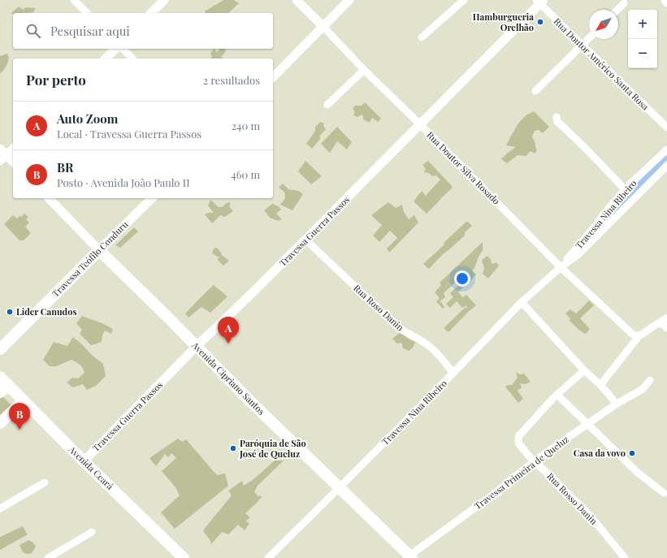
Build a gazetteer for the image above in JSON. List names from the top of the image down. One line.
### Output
{"streets":{"main road":["Travessa Teófilo Conduru","Avenida Cipriano Santos","Avenida Ceará"],"street":["Rua Doutor Américo Santa Rosa","Rua Doutor Silva Rosado","Travessa Nina Ribeiro","Travessa Guerra Passos","Rua Roso Danin","Travessa Primeira de Queluz","Rua Rosso Danin"]},"crossings":[["Rua Doutor Américo Santa Rosa","Travessa Guerra Passos"],["Rua Doutor Silva Rosado","Travessa Nina Ribeiro"],["Rua Doutor Silva Rosado","Travessa Guerra Passos"],["Travessa Nina Ribeiro","Rua Roso Danin"],["Travessa Nina Ribeiro","Avenida Cipriano Santos"],["Travessa Guerra Passos","Rua Roso Danin"],["Travessa Guerra Passos","Avenida Cipriano Santos"],["Travessa Guerra Passos","Avenida Ceará"],["Travessa Teófilo Conduru","Avenida Cipriano Santos"],["Avenida Cipriano Santos","Travessa Primeira de Queluz"],["Travessa Primeira de Queluz","Rua Rosso Danin"]],"places":["Hamburgueria Orelhão","Lider Canudos","Paróquia de São José de Queluz","Casa da vovo"],"north":"bottom left","page":{"map_buttons":["+","−"],"search":"Pesquisar aqui","heading":["Por perto","2 resultados"],"list":[{"mark":"A","name":"Auto Zoom","note":"Local · Travessa Guerra Passos","value":"240 m"},{"mark":"B","name":"BR","note":"Posto · Avenida João Paulo II","value":"460 m"}],"pins":["A","B"]}}
